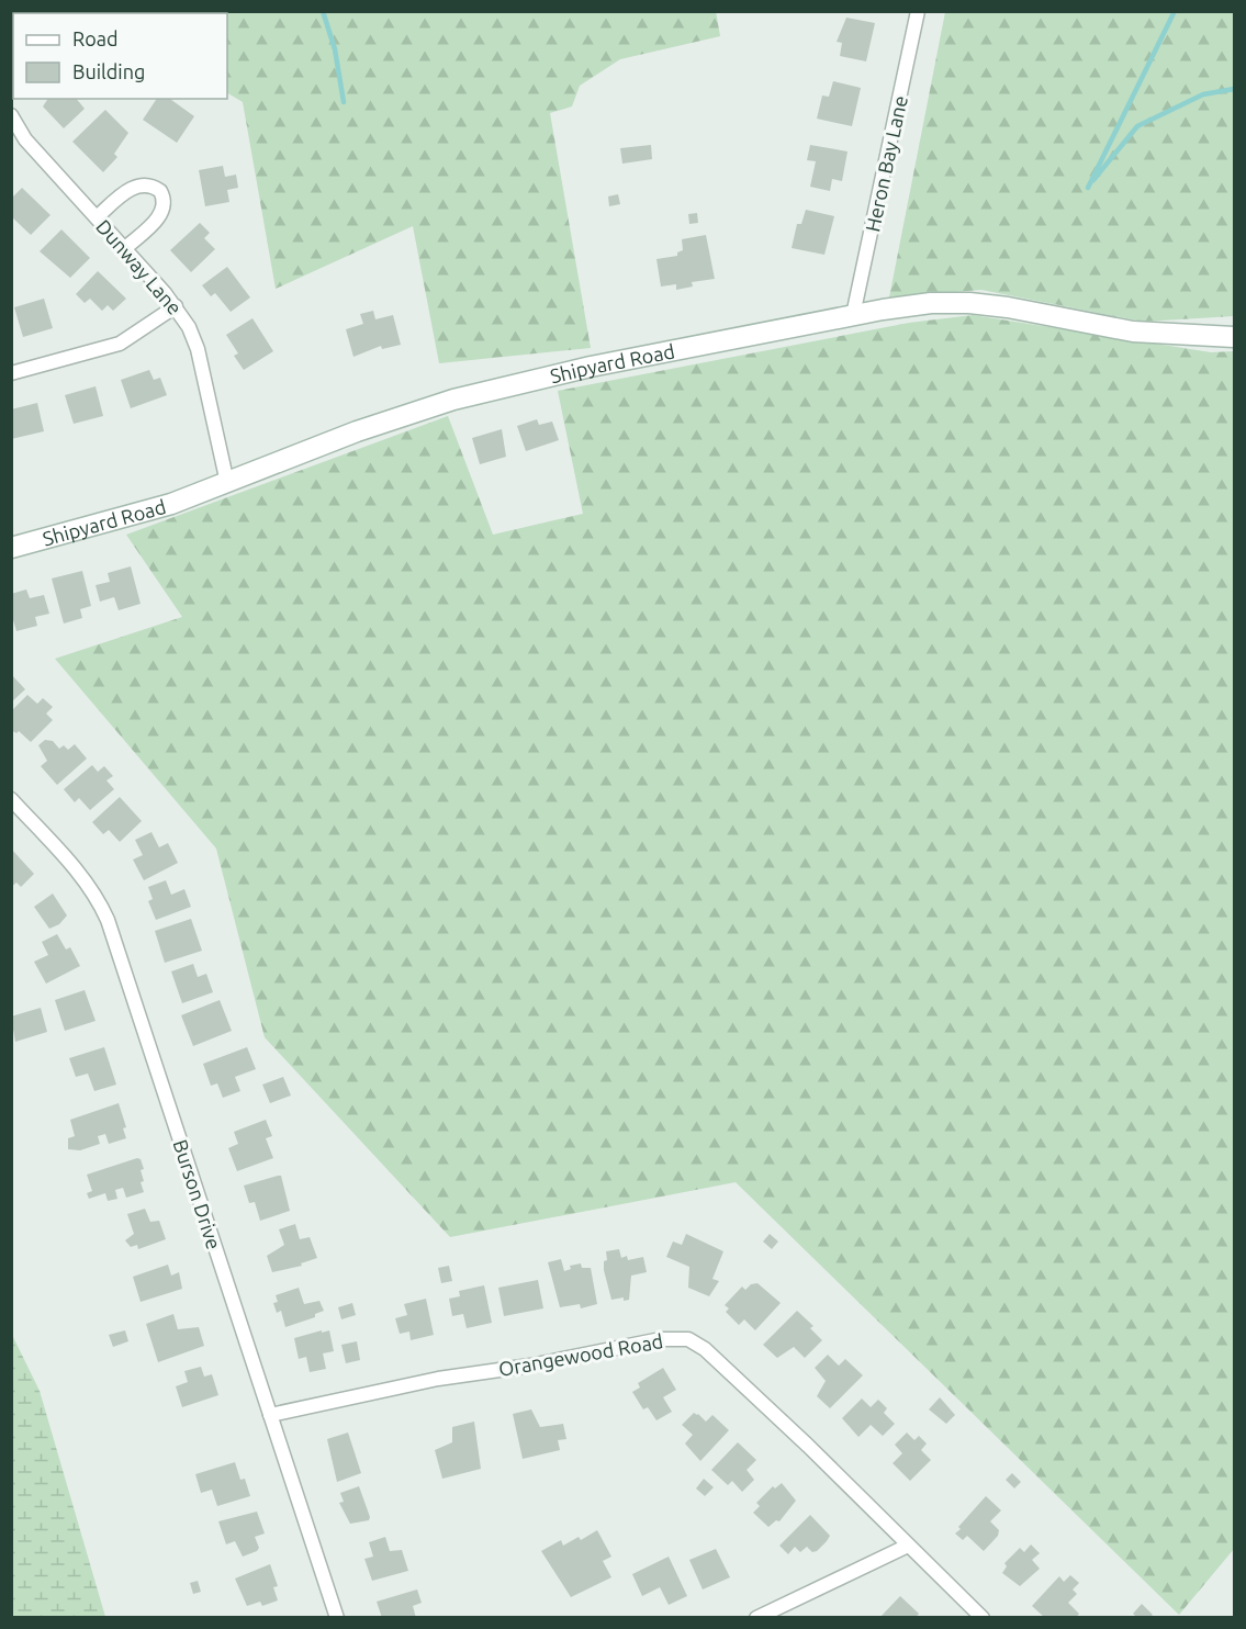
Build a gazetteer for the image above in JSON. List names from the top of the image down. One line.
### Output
{"streets":{"street":["Heron Bay Lane","Dunway Lane","Shipyard Road","Burson Drive","Orangewood Road"]},"crossings":[["Heron Bay Lane","Shipyard Road"],["Dunway Lane","Shipyard Road"],["Burson Drive","Orangewood Road"]],"legend":["Road","Building"]}
